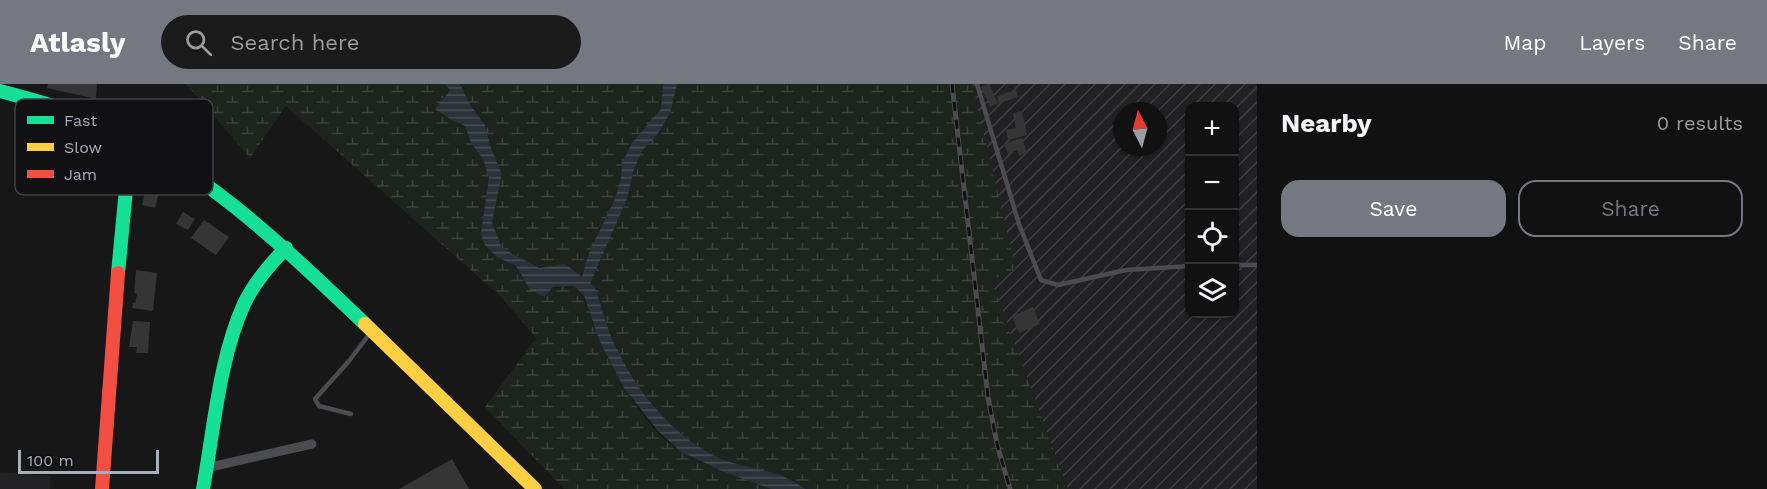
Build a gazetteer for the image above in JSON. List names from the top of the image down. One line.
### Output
{"legend":["Fast","Slow","Jam"],"scale_bar":"100 m","north":"top","page":{"header":"Atlasly","search":"Search here","nav":["Map","Layers","Share"],"heading":["Nearby","0 results"],"map_buttons":["+","−"],"buttons":["Save","Share"],"scale":"100 m"}}
